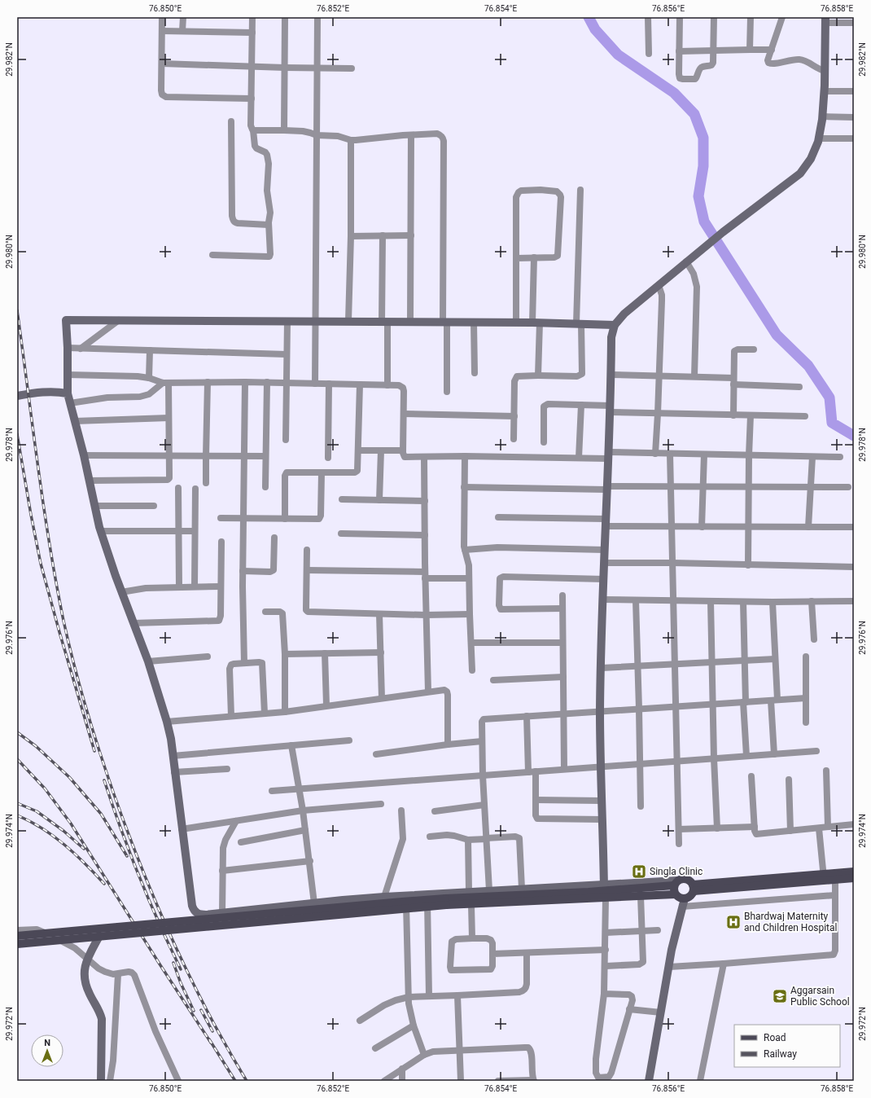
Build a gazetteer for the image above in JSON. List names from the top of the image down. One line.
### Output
{"places":{"hospital":["Singla Clinic","Bhardwaj Maternity and Children Hospital"],"school or university":["Aggarsain Public School"]},"legend":["Road","Railway"],"north":"top","coordinates":["76.850°E","76.852°E","76.854°E","76.856°E","76.858°E","29.982°N","29.980°N","29.978°N","29.976°N","29.974°N","29.972°N"]}
